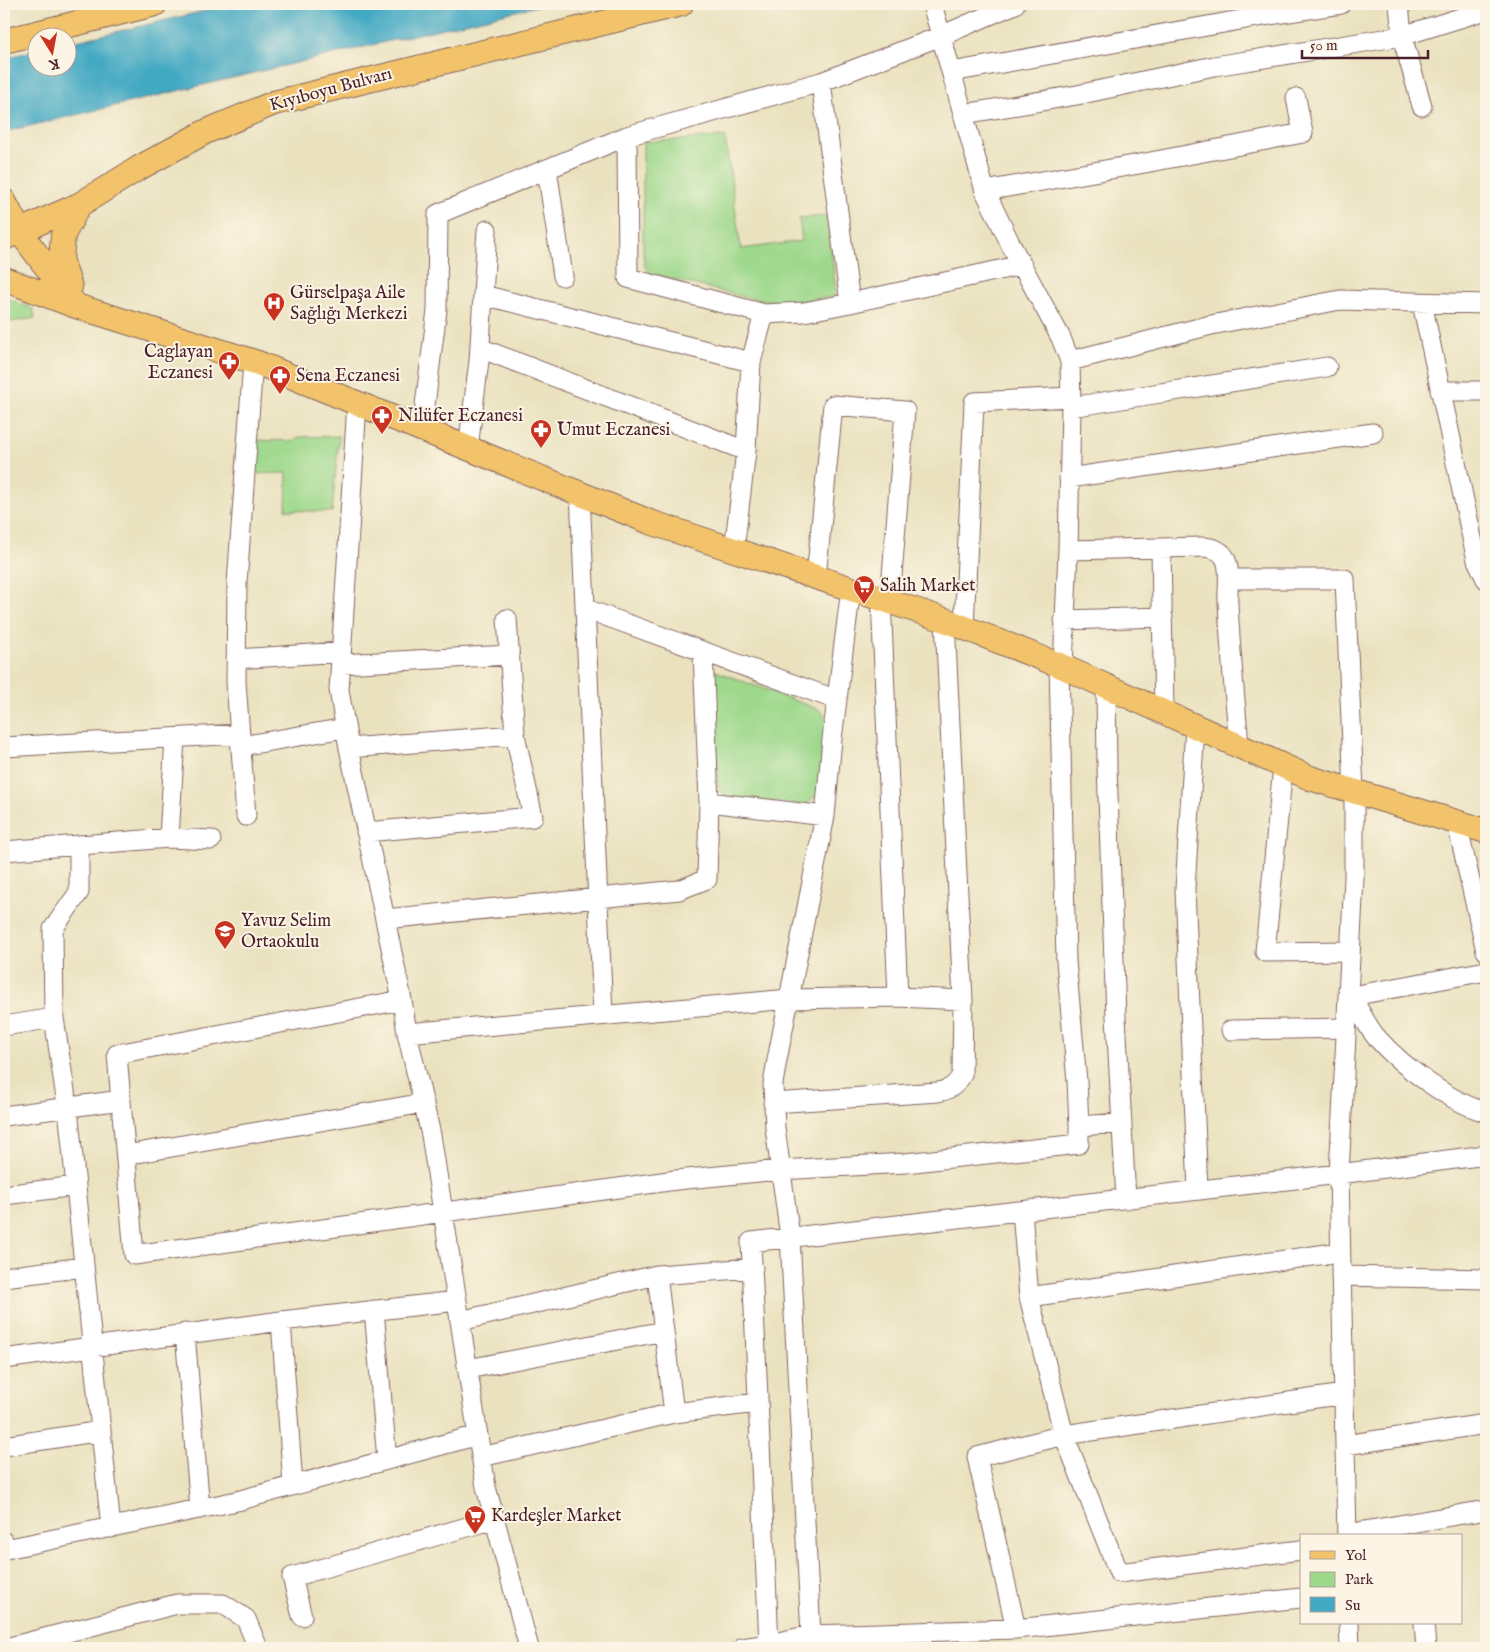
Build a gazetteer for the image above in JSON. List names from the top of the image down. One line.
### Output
{"streets":{"main road":["Kıyıboyu Bulvarı"]},"places":{"hospital":["Gürselpaşa Aile Sağlığı Merkezi"],"pharmacy":["Caglayan Eczanesi","Sena Eczanesi","Nilüfer Eczanesi","Umut Eczanesi"],"supermarket":["Salih Market","Kardeşler Market"],"school or university":["Yavuz Selim Ortaokulu"]},"legend":["Yol","Park","Su"],"scale_bar":"50 m","north":"bottom"}
